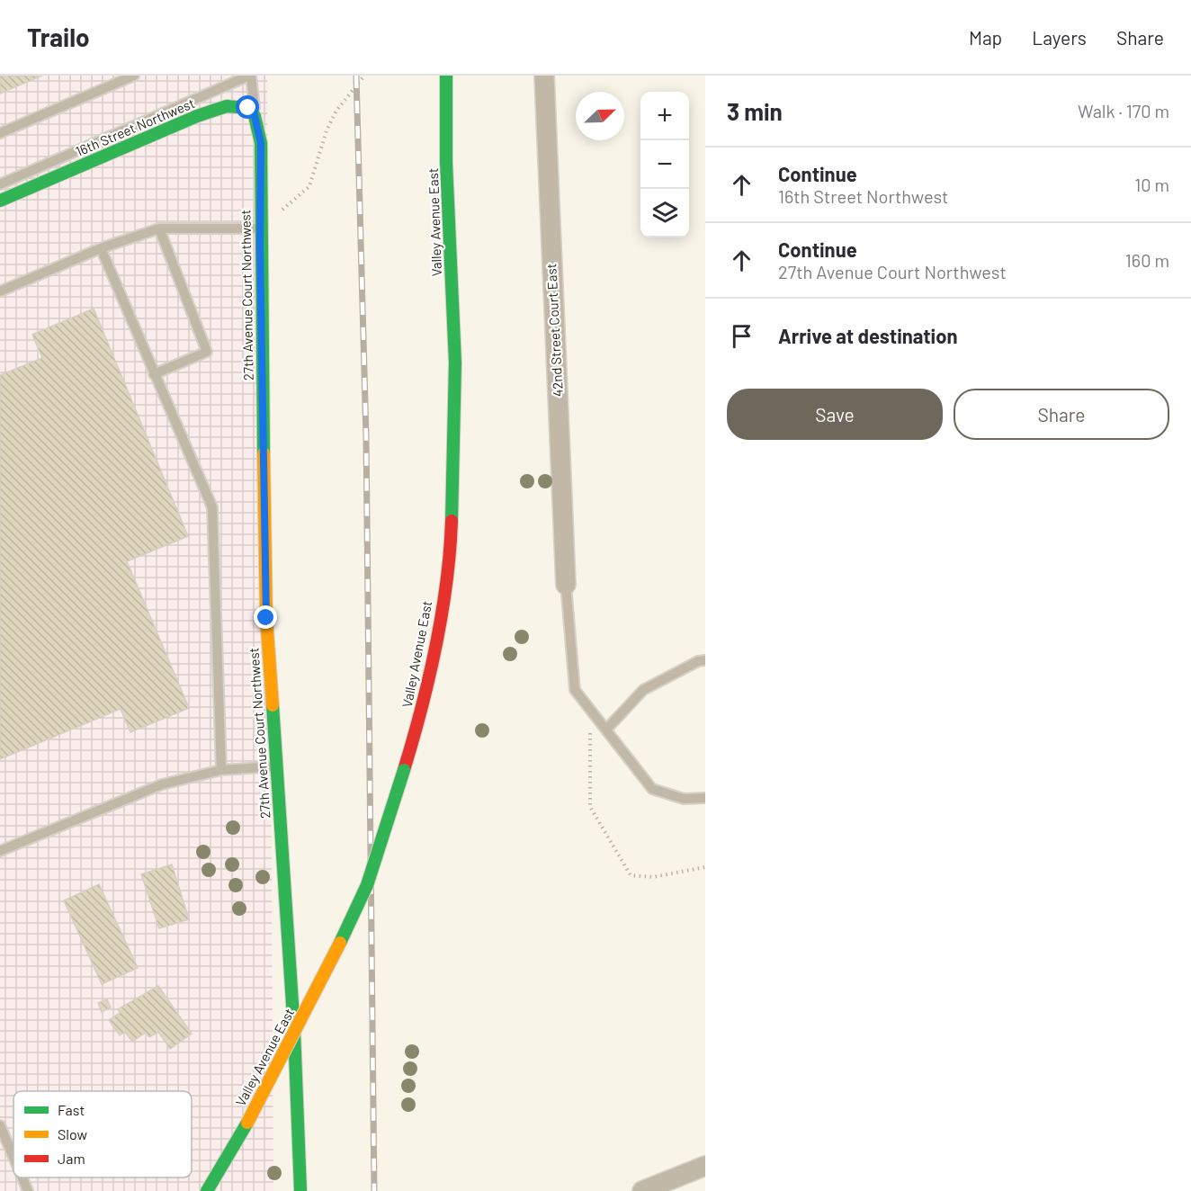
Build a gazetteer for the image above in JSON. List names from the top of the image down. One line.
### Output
{"streets":{"street":["16th Street Northwest","Valley Avenue East","27th Avenue Court Northwest","42nd Street Court East"]},"crossings":[["16th Street Northwest","27th Avenue Court Northwest"]],"legend":["Fast","Slow","Jam"],"north":"top right","page":{"header":"Trailo","nav":["Map","Layers","Share"],"heading":["3 min","Walk · 170 m"],"map_buttons":["+","−"],"list":[["Continue","16th Street Northwest","10 m"],["Continue","27th Avenue Court Northwest","160 m"],"Arrive at destination"],"buttons":["Save","Share"]}}
